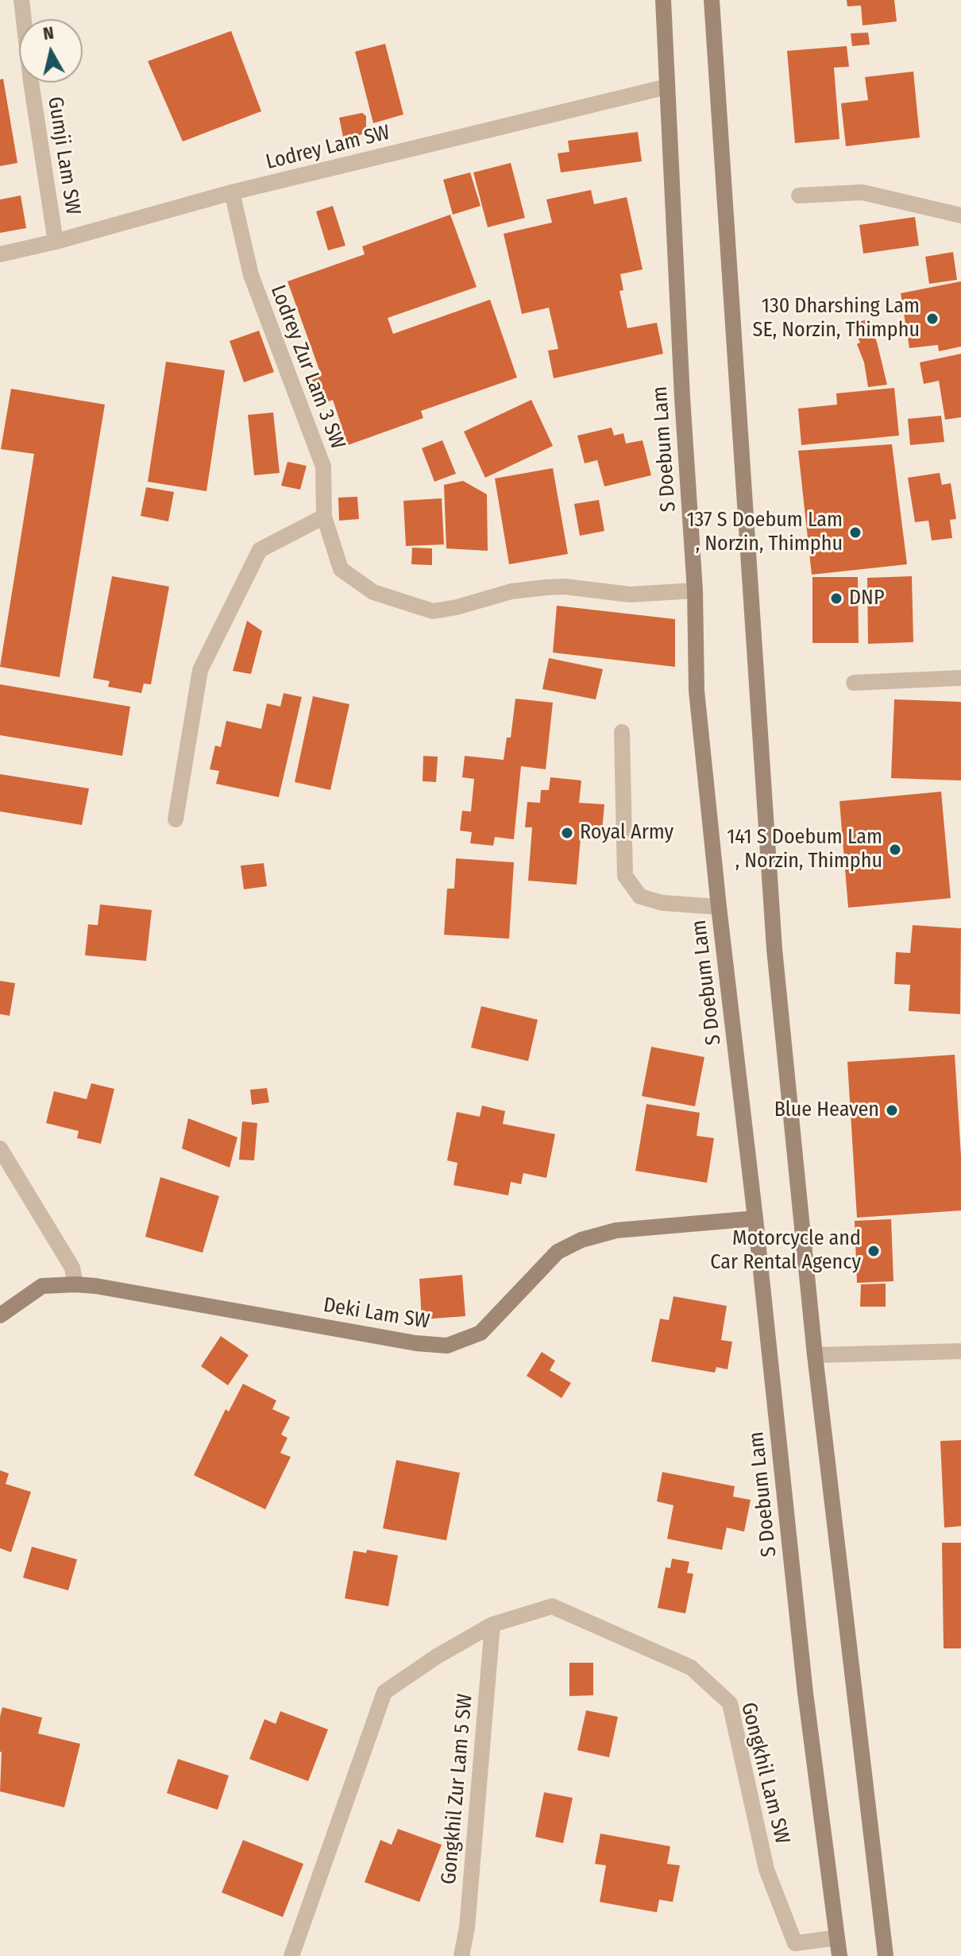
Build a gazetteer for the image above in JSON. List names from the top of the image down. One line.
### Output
{"streets":{"main road":["S Doebum Lam","Deki Lam SW"],"street":["Lodrey Lam SW","Gumji Lam SW","Lodrey Zur Lam 3 SW","Gongkhil Lam SW","Gongkhil Zur Lam 5 SW"]},"crossings":[["Lodrey Lam SW","Gumji Lam SW"],["Lodrey Lam SW","Lodrey Zur Lam 3 SW"],["Lodrey Lam SW","S Doebum Lam"],["Lodrey Zur Lam 3 SW","S Doebum Lam"],["S Doebum Lam","Deki Lam SW"],["S Doebum Lam","Gongkhil Lam SW"],["Gongkhil Lam SW","Gongkhil Zur Lam 5 SW"]],"places":["130 Dharshing Lam SE, Norzin, Thimphu","137 S Doebum Lam , Norzin, Thimphu","DNP","Royal Army","141 S Doebum Lam , Norzin, Thimphu","Blue Heaven","Motorcycle and Car Rental Agency"],"north":"top"}
